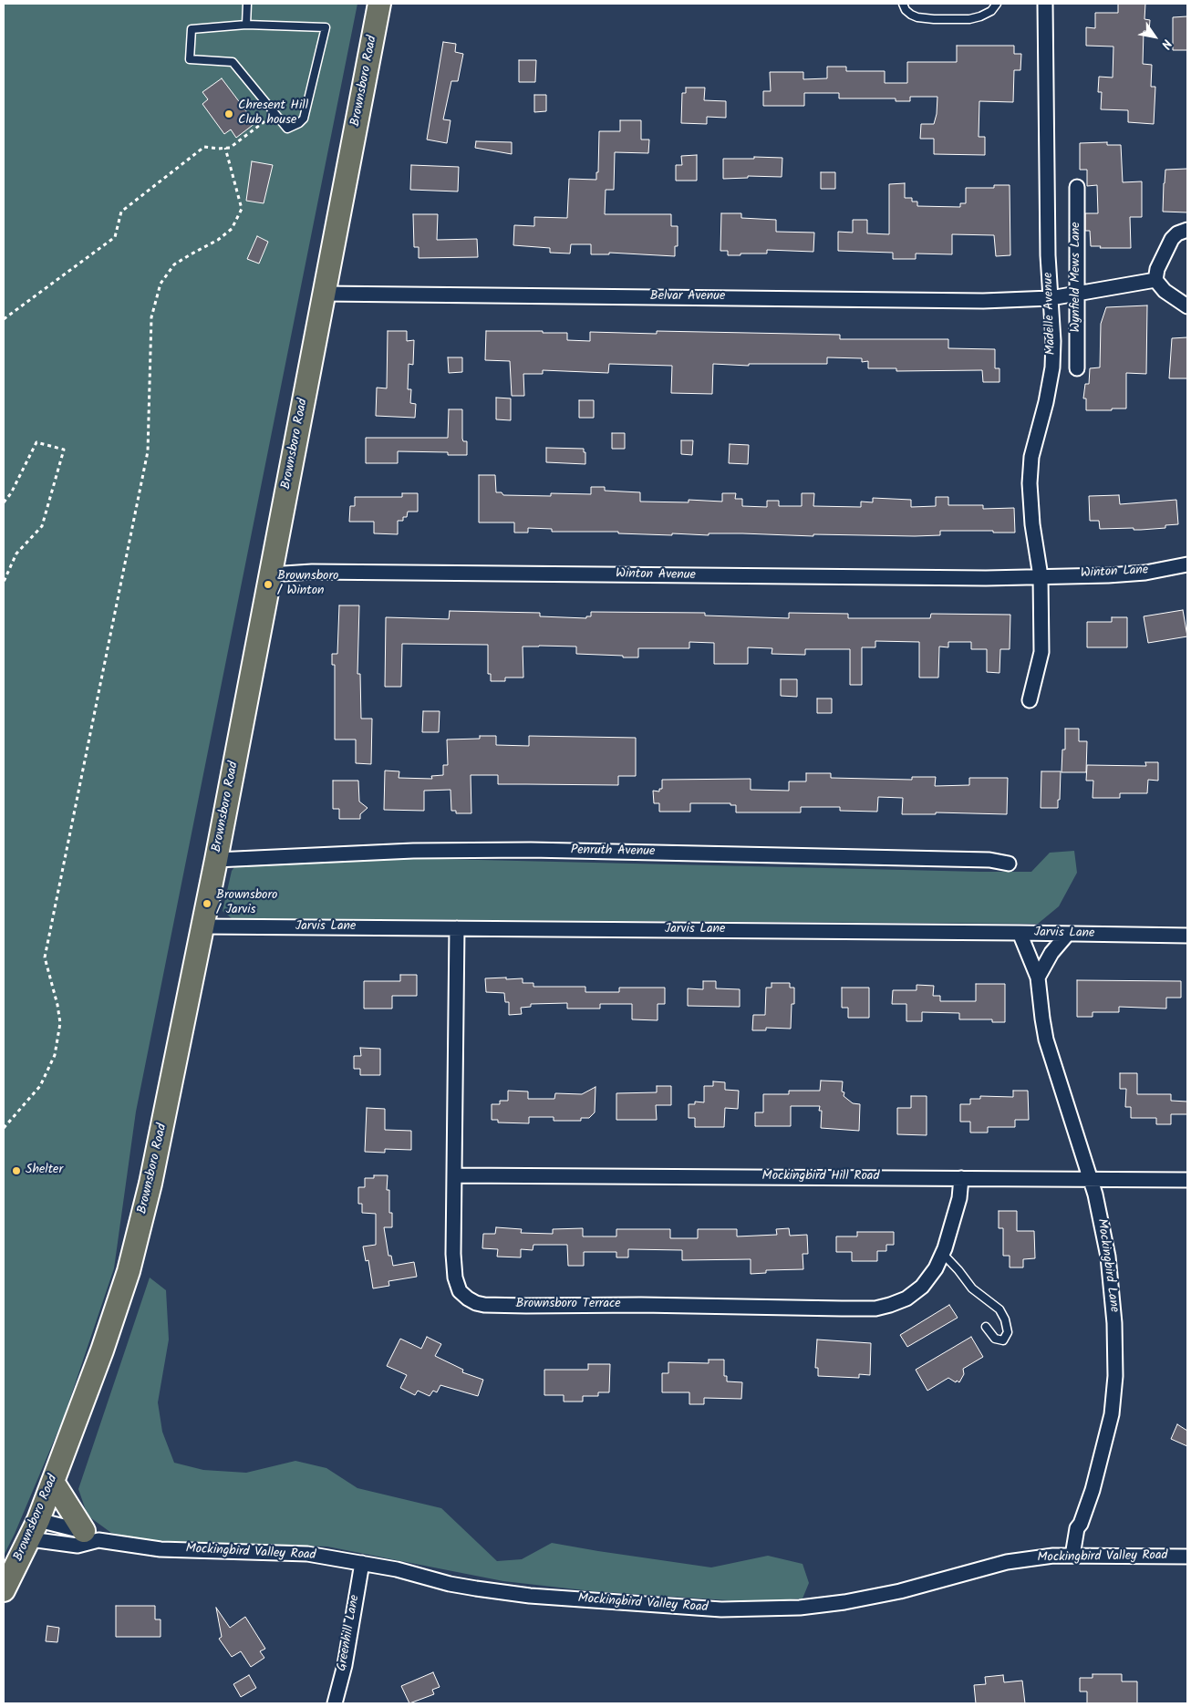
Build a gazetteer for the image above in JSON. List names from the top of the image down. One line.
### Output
{"streets":{"main road":["Brownsboro Road"],"street":["Wynfield Mews Lane","Belvar Avenue","Madelle Avenue","Winton Lane","Winton Avenue","Penruth Avenue","Jarvis Lane","Mockingbird Hill Road","Mockingbird Lane","Brownsboro Terrace","Mockingbird Valley Road","Greenhill Lane"]},"crossings":[["Brownsboro Road","Belvar Avenue"],["Brownsboro Road","Winton Avenue"],["Brownsboro Road","Penruth Avenue"],["Brownsboro Road","Jarvis Lane"],["Brownsboro Road","Mockingbird Valley Road"],["Wynfield Mews Lane","Belvar Avenue"],["Belvar Avenue","Madelle Avenue"],["Madelle Avenue","Winton Lane"],["Madelle Avenue","Winton Avenue"],["Winton Lane","Winton Avenue"],["Jarvis Lane","Mockingbird Lane"],["Jarvis Lane","Brownsboro Terrace"],["Mockingbird Hill Road","Mockingbird Lane"],["Mockingbird Hill Road","Brownsboro Terrace"],["Mockingbird Lane","Mockingbird Valley Road"],["Mockingbird Valley Road","Greenhill Lane"]],"places":["Chresent Hill Club house","Brownsboro / Winton","Brownsboro / Jarvis","Shelter"],"north":"bottom right"}
